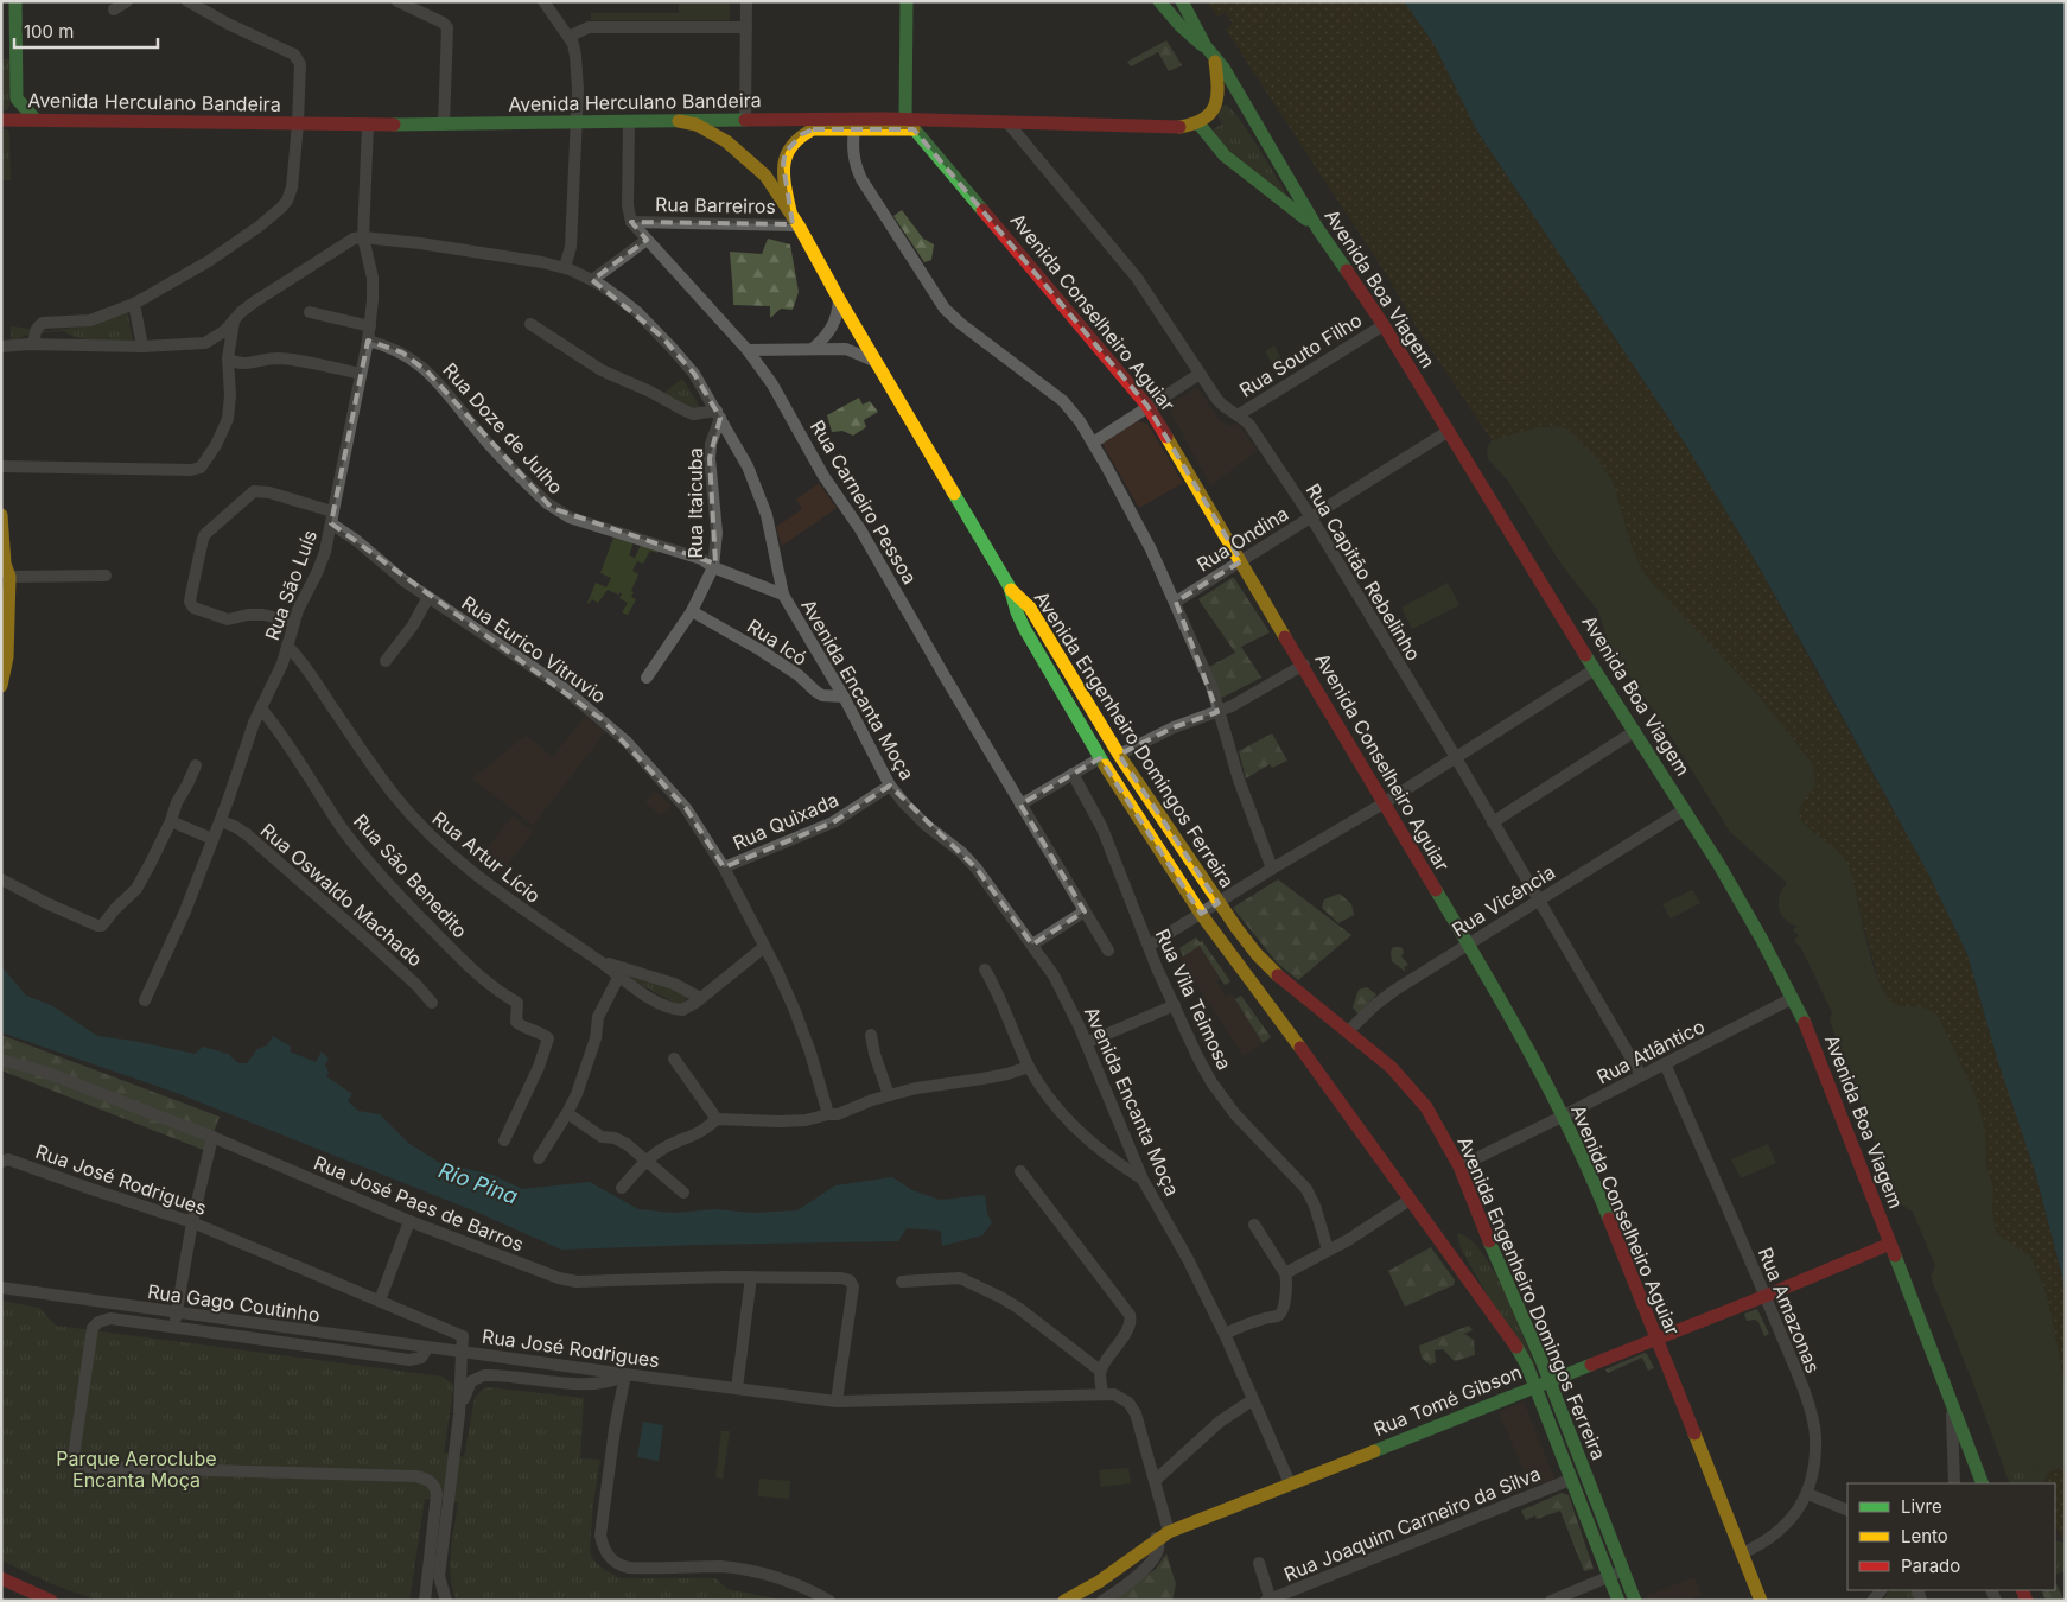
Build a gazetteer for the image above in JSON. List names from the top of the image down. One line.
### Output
{"streets":{"main road":["Avenida Herculano Bandeira","Avenida Boa Viagem","Avenida Conselheiro Aguiar","Avenida Engenheiro Domingos Ferreira","Rua Tomé Gibson"],"street":["Rua Barreiros","Rua Souto Filho","Rua Doze de Julho","Rua Carneiro Pessoa","Rua Itaicuba","Rua Ondina","Rua Capitão Rebelinho","Rua São Luís","Rua Icó","Rua Eurico Vitruvio","Avenida Encanta Moça","Rua Quixada","Rua Artur Lício","Rua São Benedito","Rua Oswaldo Machado","Rua Vicência","Rua Vila Teimosa","Rua Atlântico","Rua José Rodrigues","Rua José Paes de Barros","Rua Gago Coutinho","Rua Amazonas","Rua Joaquim Carneiro da Silva"]},"crossings":[["Avenida Herculano Bandeira","Avenida Conselheiro Aguiar"],["Avenida Herculano Bandeira","Rua Capitão Rebelinho"],["Avenida Herculano Bandeira","Rua São Luís"],["Avenida Herculano Bandeira","Avenida Engenheiro Domingos Ferreira"],["Rua Barreiros","Rua Carneiro Pessoa"],["Rua Barreiros","Avenida Engenheiro Domingos Ferreira"],["Avenida Boa Viagem","Rua Souto Filho"],["Avenida Boa Viagem","Rua Ondina"],["Avenida Boa Viagem","Rua Vicência"],["Avenida Boa Viagem","Rua Atlântico"],["Avenida Boa Viagem","Rua Tomé Gibson"],["Avenida Conselheiro Aguiar","Rua Ondina"],["Avenida Conselheiro Aguiar","Rua Vicência"],["Avenida Conselheiro Aguiar","Rua Atlântico"],["Avenida Conselheiro Aguiar","Rua Amazonas"],["Avenida Conselheiro Aguiar","Rua Tomé Gibson"],["Rua Souto Filho","Rua Capitão Rebelinho"],["Rua Doze de Julho","Rua Itaicuba"],["Rua Doze de Julho","Rua São Luís"],["Rua Doze de Julho","Avenida Encanta Moça"],["Rua Itaicuba","Rua Icó"],["Rua Itaicuba","Avenida Encanta Moça"],["Rua Ondina","Rua Capitão Rebelinho"],["Rua Capitão Rebelinho","Rua Vicência"],["Rua Capitão Rebelinho","Rua Atlântico"],["Rua São Luís","Rua Eurico Vitruvio"],["Rua São Luís","Avenida Encanta Moça"],["Rua São Luís","Rua Artur Lício"],["Rua São Luís","Rua São Benedito"],["Rua São Luís","Rua Oswaldo Machado"],["Rua Icó","Avenida Encanta Moça"],["Rua Eurico Vitruvio","Rua Quixada"],["Rua Eurico Vitruvio","Rua Artur Lício"],["Avenida Encanta Moça","Rua Quixada"],["Avenida Encanta Moça","Rua Tomé Gibson"],["Avenida Engenheiro Domingos Ferreira","Rua Vicência"],["Avenida Engenheiro Domingos Ferreira","Rua Atlântico"],["Avenida Engenheiro Domingos Ferreira","Rua Tomé Gibson"],["Avenida Engenheiro Domingos Ferreira","Rua Joaquim Carneiro da Silva"],["Rua Atlântico","Rua Amazonas"],["Rua José Rodrigues","Rua José Paes de Barros"],["Rua José Rodrigues","Rua Gago Coutinho"],["Rua Amazonas","Rua Tomé Gibson"]],"water":["Rio Pina"],"parks":["Parque Aeroclube Encanta Moça"],"legend":["Livre","Lento","Parado"],"scale_bar":"100 m"}
